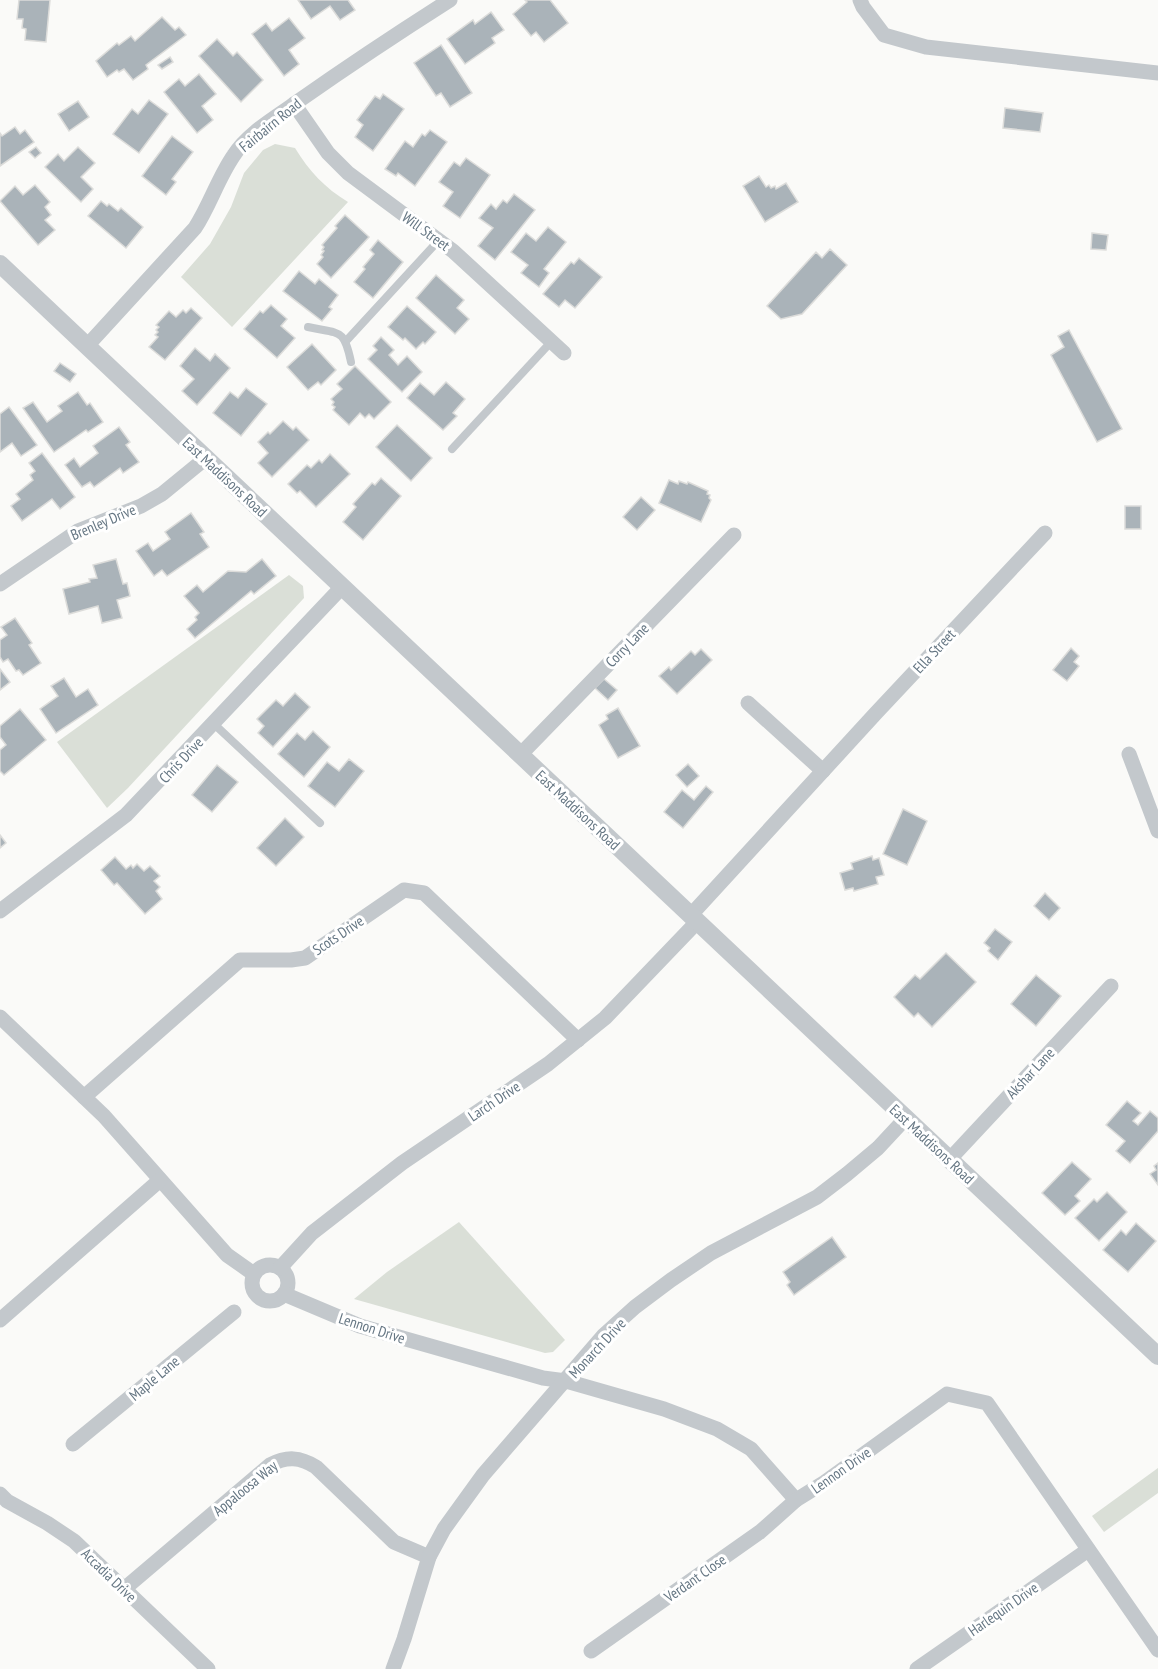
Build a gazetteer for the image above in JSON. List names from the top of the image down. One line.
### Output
{"streets":{"street":["Fairbairn Road","Will Street","East Maddisons Road","Brenley Drive","Corry Lane","Ella Street","Chris Drive","Scots Drive","Akshar Lane","Larch Drive","Lennon Drive","Monarch Drive","Maple Lane","Appaloosa Way","Accadia Drive","Verdant Close","Harlequin Drive"]},"crossings":[["Fairbairn Road","Will Street"],["Fairbairn Road","East Maddisons Road"],["East Maddisons Road","Brenley Drive"],["East Maddisons Road","Corry Lane"],["East Maddisons Road","Ella Street"],["East Maddisons Road","Chris Drive"],["East Maddisons Road","Akshar Lane"],["East Maddisons Road","Larch Drive"],["East Maddisons Road","Monarch Drive"],["Ella Street","Larch Drive"],["Scots Drive","Larch Drive"],["Larch Drive","Lennon Drive"],["Lennon Drive","Monarch Drive"],["Lennon Drive","Verdant Close"],["Lennon Drive","Harlequin Drive"],["Monarch Drive","Appaloosa Way"],["Appaloosa Way","Accadia Drive"]]}
